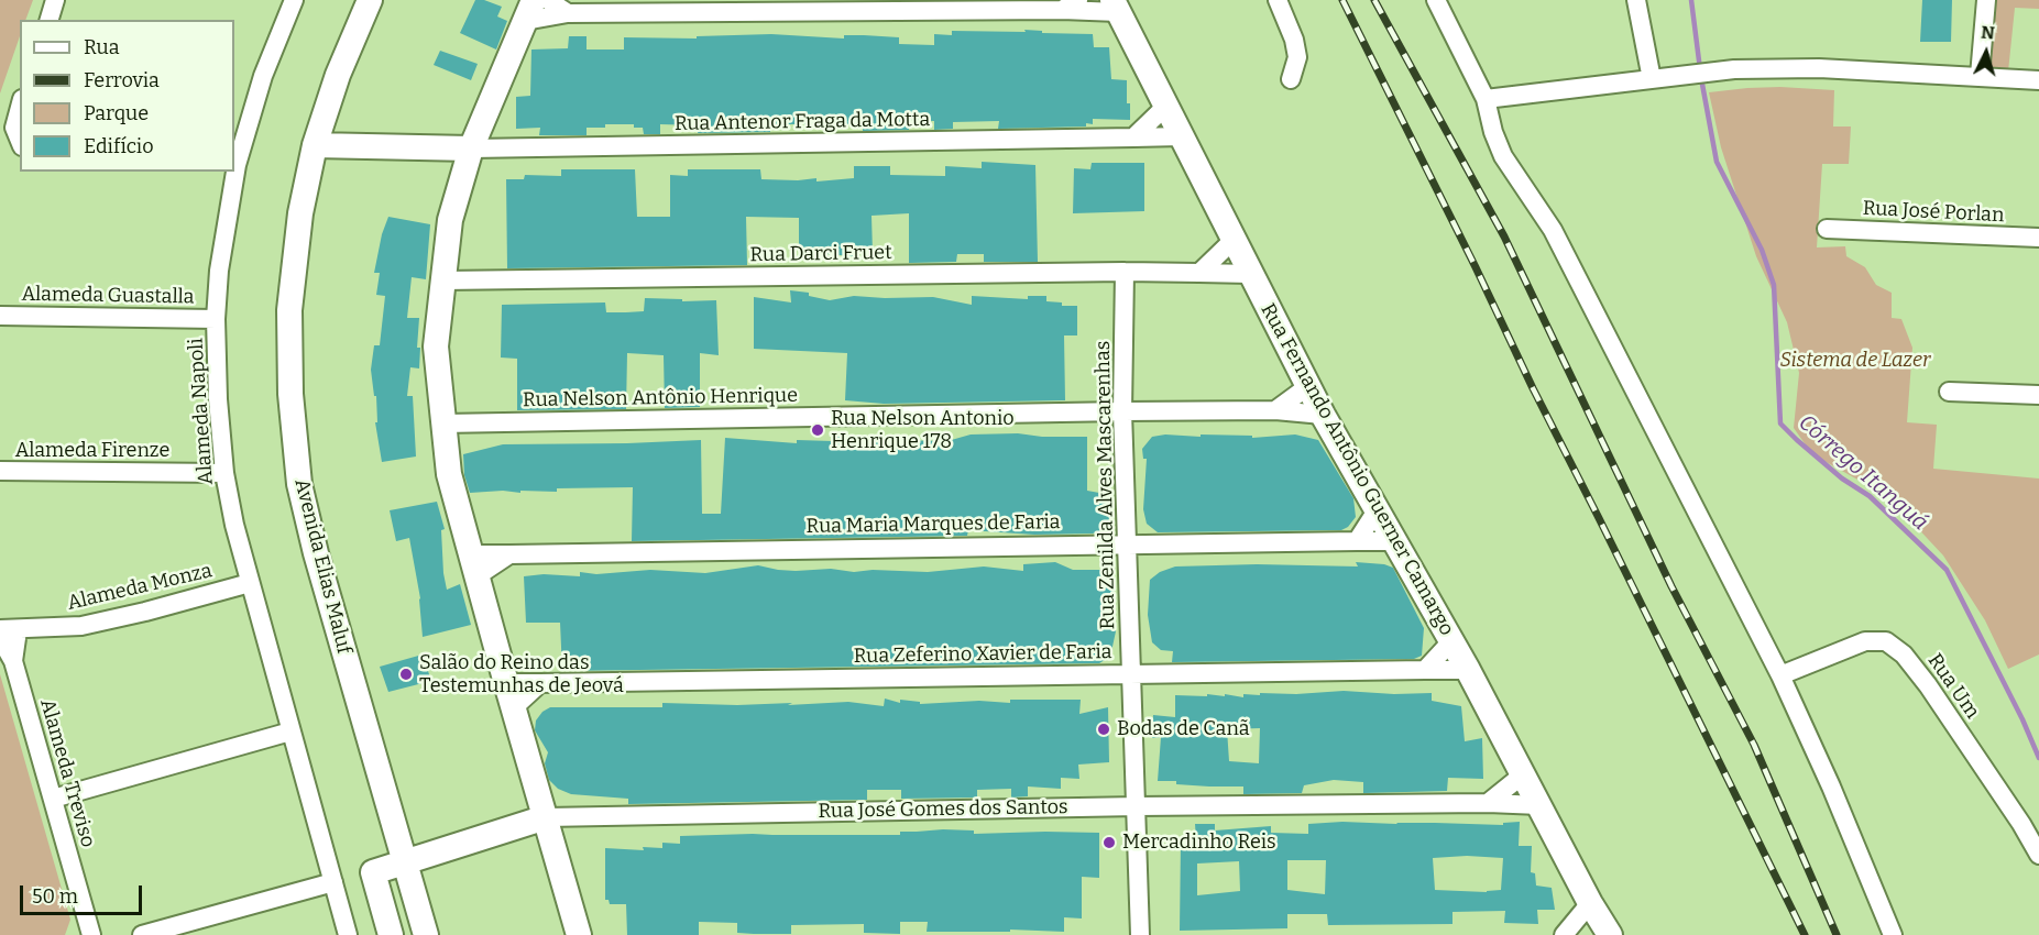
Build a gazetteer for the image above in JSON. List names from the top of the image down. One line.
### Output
{"streets":{"street":["Rua Antenor Fraga da Motta","Rua José Porlan","Rua Darci Fruet","Alameda Guastalla","Rua Nelson Antônio Henrique","Alameda Napoli","Alameda Firenze","Rua Fernando Antônio Guerner Camargo","Rua Zenilda Alves Mascarenhas","Rua Maria Marques de Faria","Avenida Elias Maluf","Alameda Monza","Rua Zeferino Xavier de Faria","Rua Um","Alameda Treviso","Rua José Gomes dos Santos"]},"crossings":[["Rua Antenor Fraga da Motta","Rua Fernando Antônio Guerner Camargo"],["Rua Darci Fruet","Rua Fernando Antônio Guerner Camargo"],["Rua Darci Fruet","Rua Zenilda Alves Mascarenhas"],["Alameda Guastalla","Alameda Napoli"],["Rua Nelson Antônio Henrique","Rua Fernando Antônio Guerner Camargo"],["Rua Nelson Antônio Henrique","Rua Zenilda Alves Mascarenhas"],["Alameda Napoli","Alameda Firenze"],["Alameda Napoli","Alameda Monza"],["Rua Fernando Antônio Guerner Camargo","Rua Maria Marques de Faria"],["Rua Fernando Antônio Guerner Camargo","Rua Zeferino Xavier de Faria"],["Rua Fernando Antônio Guerner Camargo","Rua José Gomes dos Santos"],["Rua Zenilda Alves Mascarenhas","Rua Maria Marques de Faria"],["Rua Zenilda Alves Mascarenhas","Rua Zeferino Xavier de Faria"],["Rua Zenilda Alves Mascarenhas","Rua José Gomes dos Santos"],["Avenida Elias Maluf","Rua José Gomes dos Santos"],["Alameda Monza","Alameda Treviso"]],"water":["Córrego Itanguá"],"parks":["Sistema de Lazer"],"places":["Rua Nelson Antonio Henrique 178","Salão do Reino das Testemunhas de Jeová","Bodas de Canã","Mercadinho Reis"],"legend":["Rua","Ferrovia","Parque","Edifício"],"scale_bar":"50 m","north":"top"}
